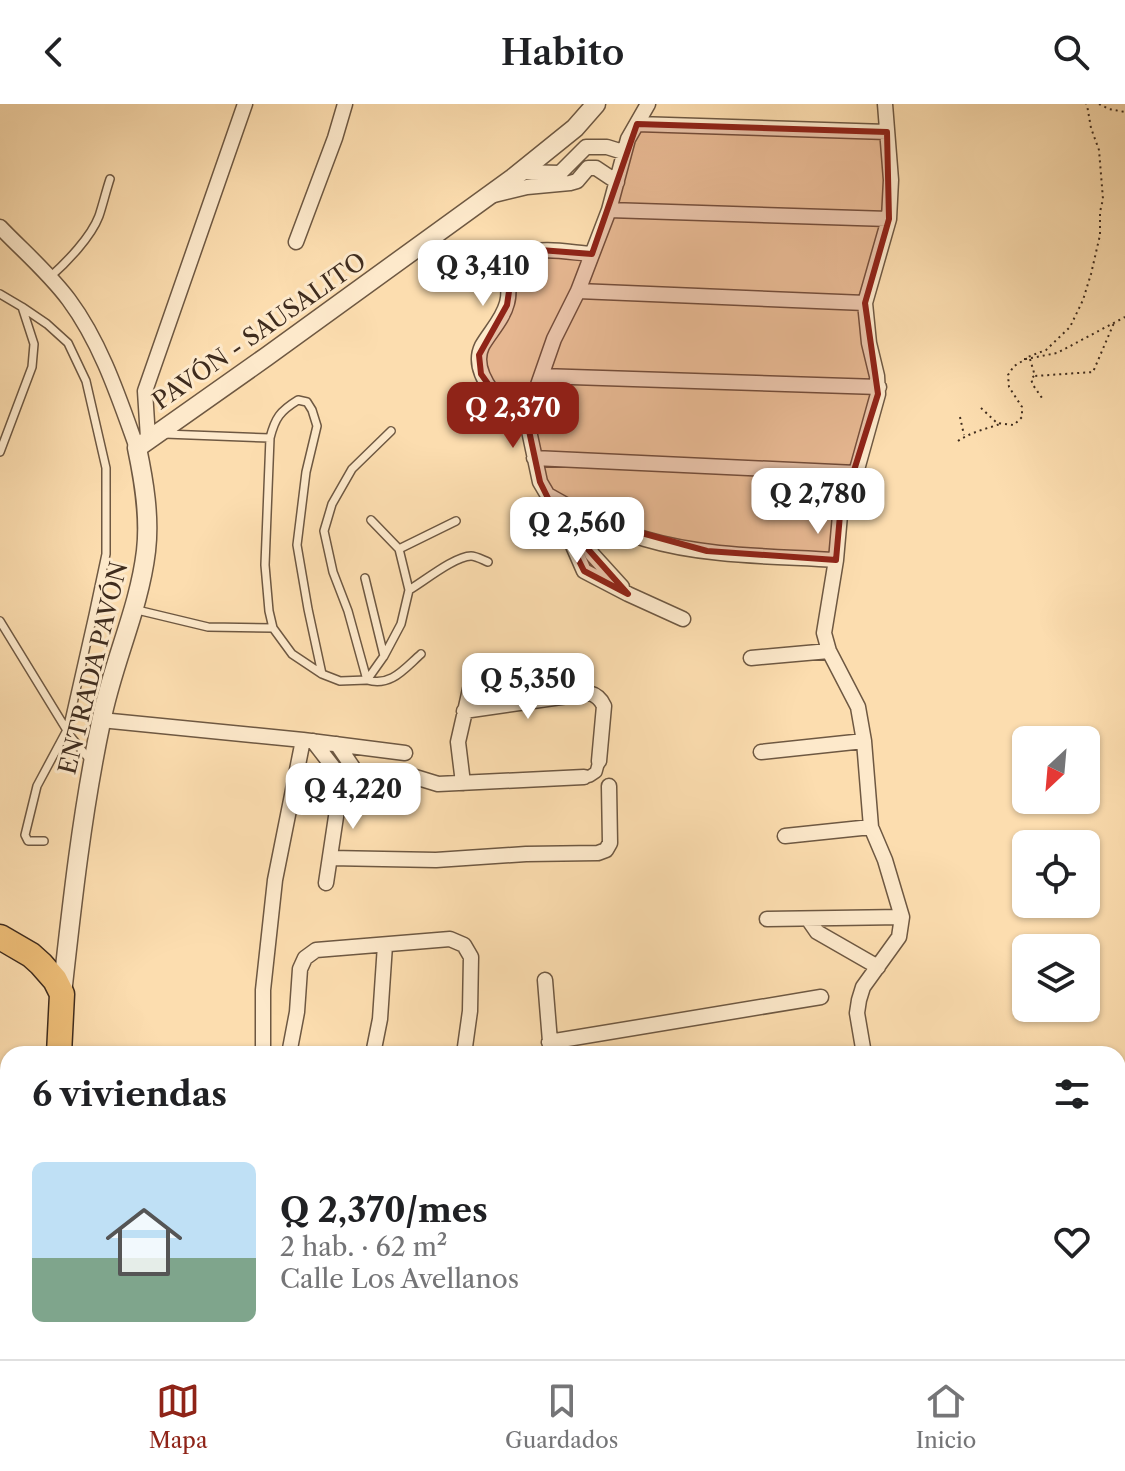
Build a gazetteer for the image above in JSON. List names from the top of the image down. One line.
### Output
{"streets":{"street":["PAVÓN - SAUSALITO","ENTRADA PAVÓN"]},"crossings":[["PAVÓN - SAUSALITO","ENTRADA PAVÓN"]],"north":"bottom left","page":{"header":"Habito","price":["Q 3,410","Q 2,370","Q 2,780","Q 2,560","Q 5,350","Q 4,220"],"heading":"6 viviendas","list":[{"name":"Q 2,370/mes","note":"2 hab. · 62 m² · Calle Los Avellanos"}],"tabs":["Mapa","Guardados","Inicio"]}}
